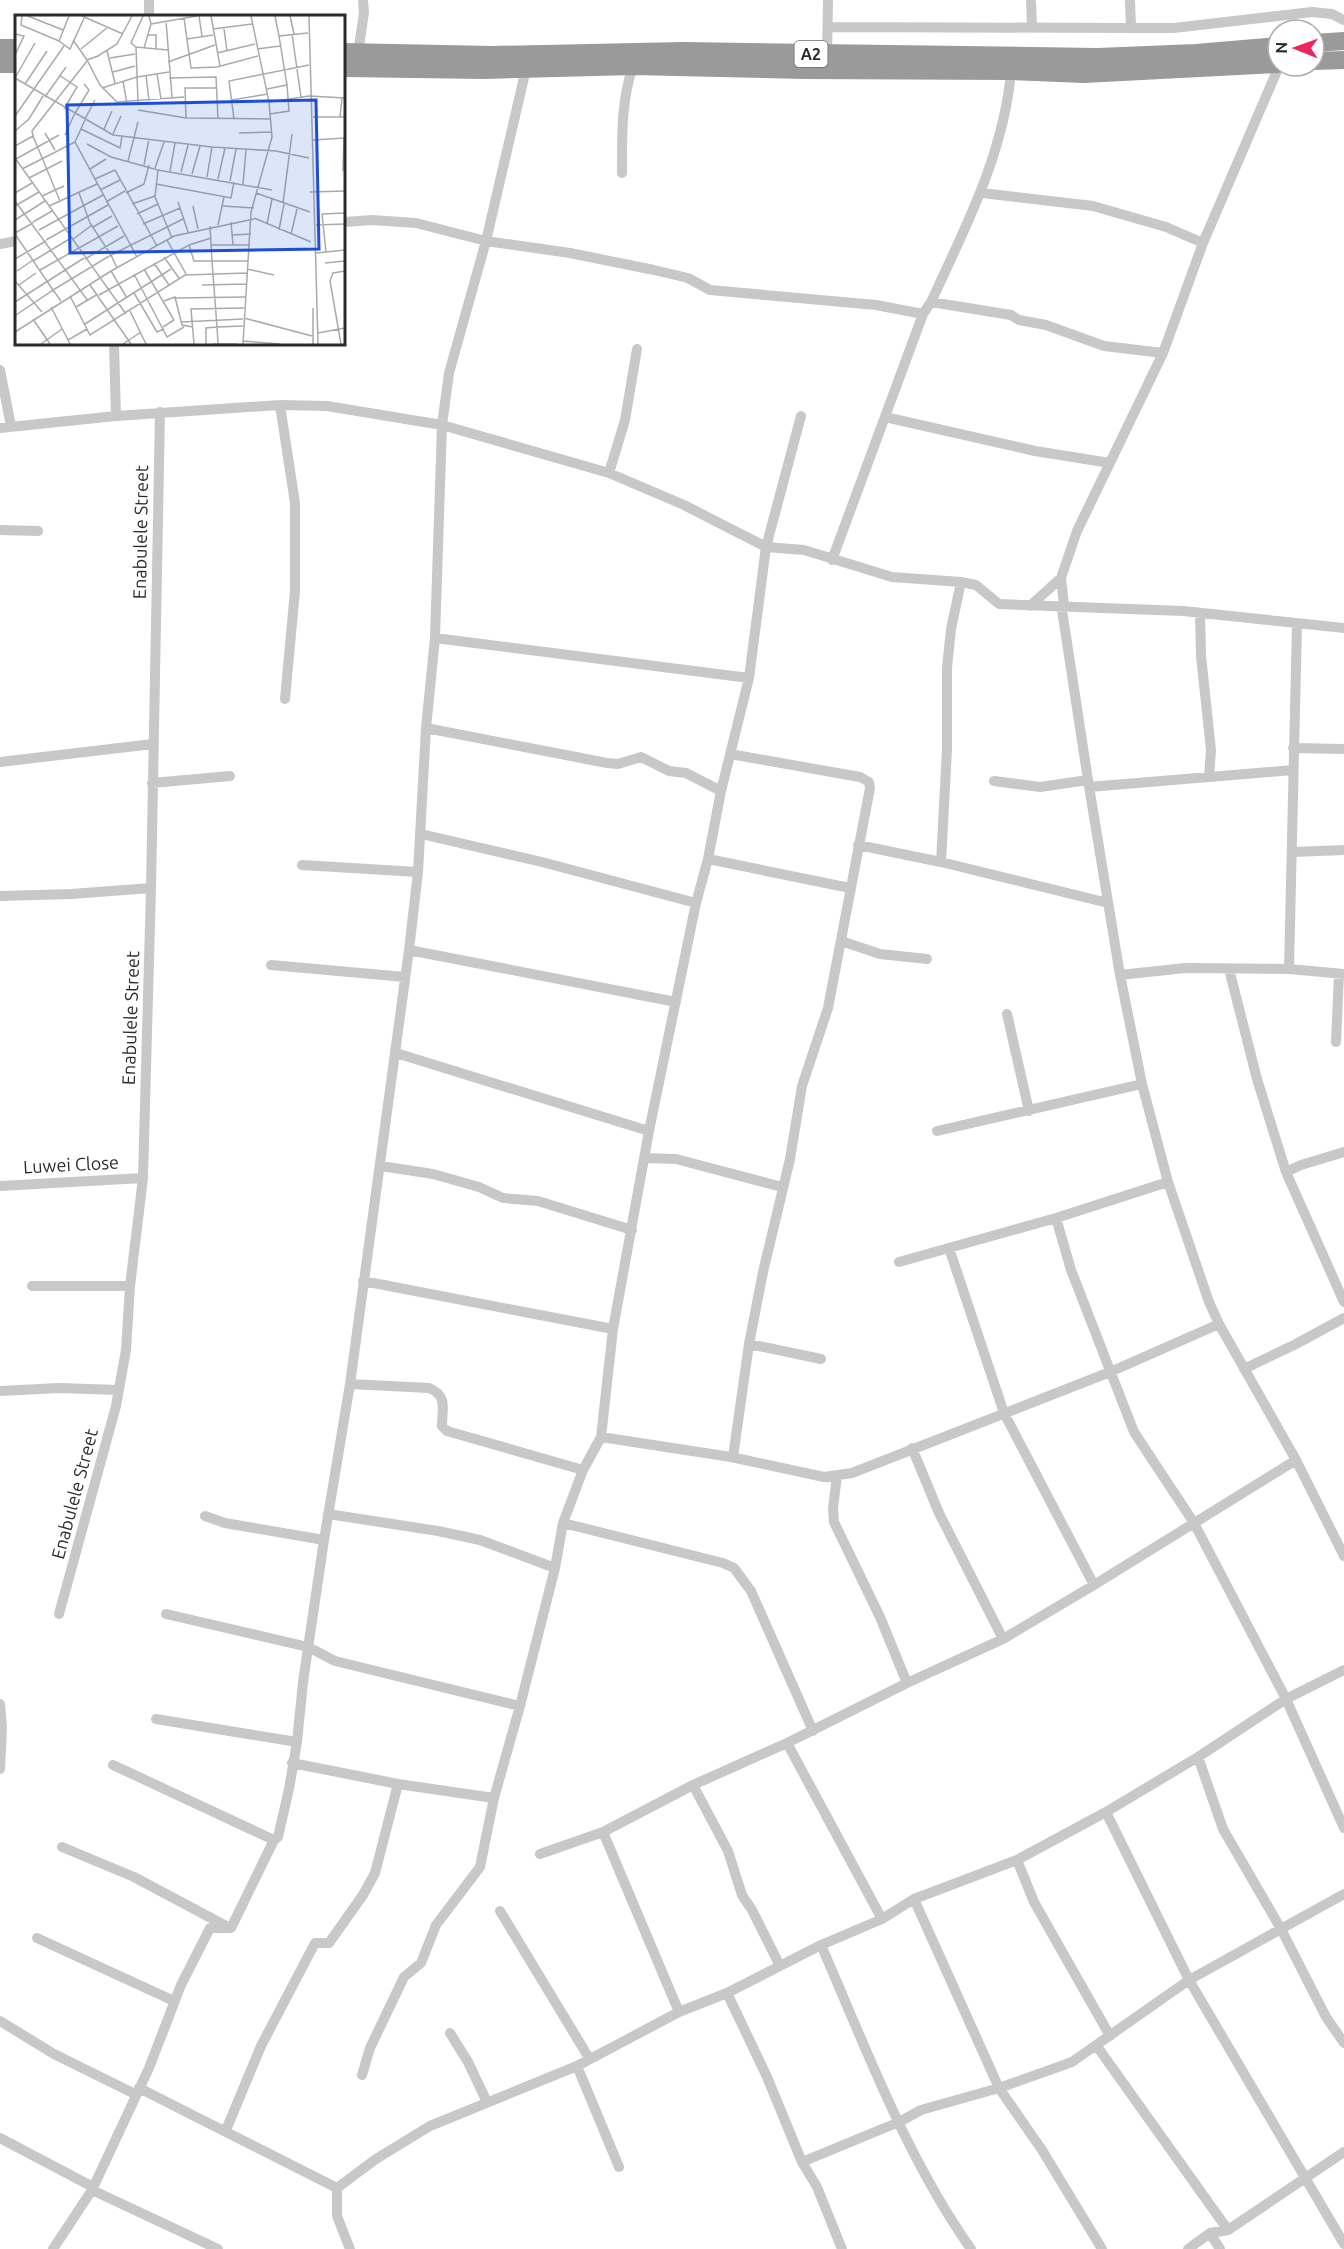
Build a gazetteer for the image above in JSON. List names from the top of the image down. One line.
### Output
{"streets":{"highway":["A2"],"street":["Enabulele Street","Luwei Close"]},"crossings":[["Enabulele Street","Luwei Close"]],"north":"left"}
